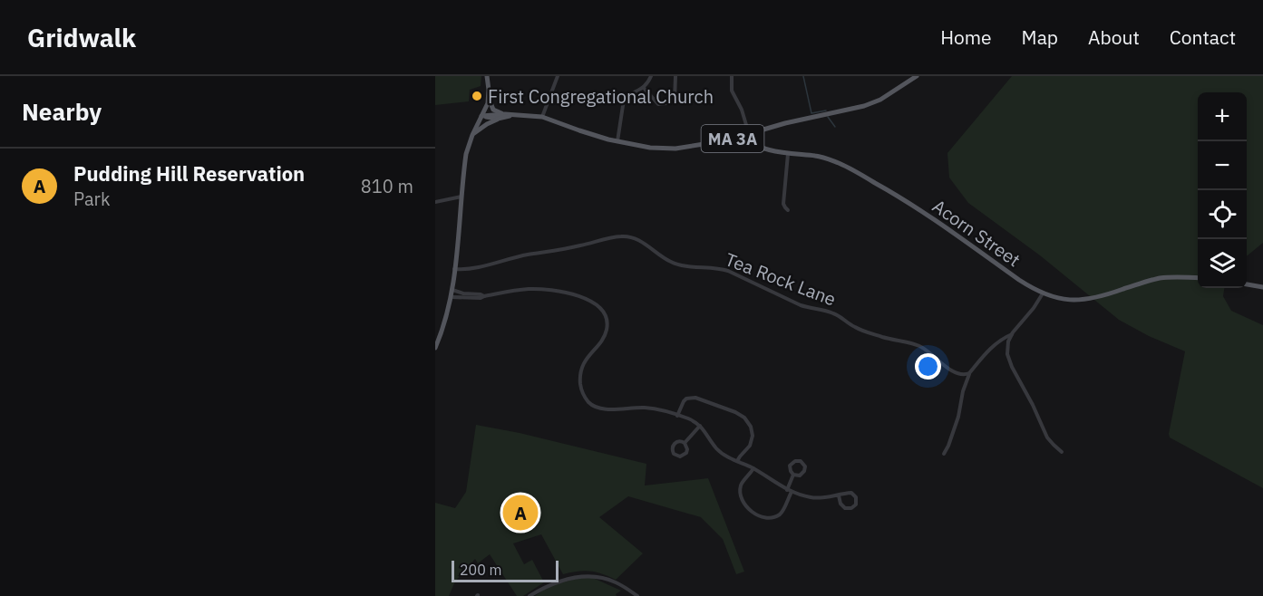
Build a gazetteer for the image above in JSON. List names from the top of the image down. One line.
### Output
{"streets":{"main road":["MA 3A","Acorn Street"],"street":["Tea Rock Lane"]},"crossings":[["MA 3A","Acorn Street"]],"places":["First Congregational Church"],"scale_bar":"200 m","page":{"header":"Gridwalk","nav":["Home","Map","About","Contact"],"heading":"Nearby","map_buttons":["+","−"],"list":[{"mark":"A","name":"Pudding Hill Reservation","note":"Park","value":"810 m"}],"pins":"A","scale":"200 m"}}
